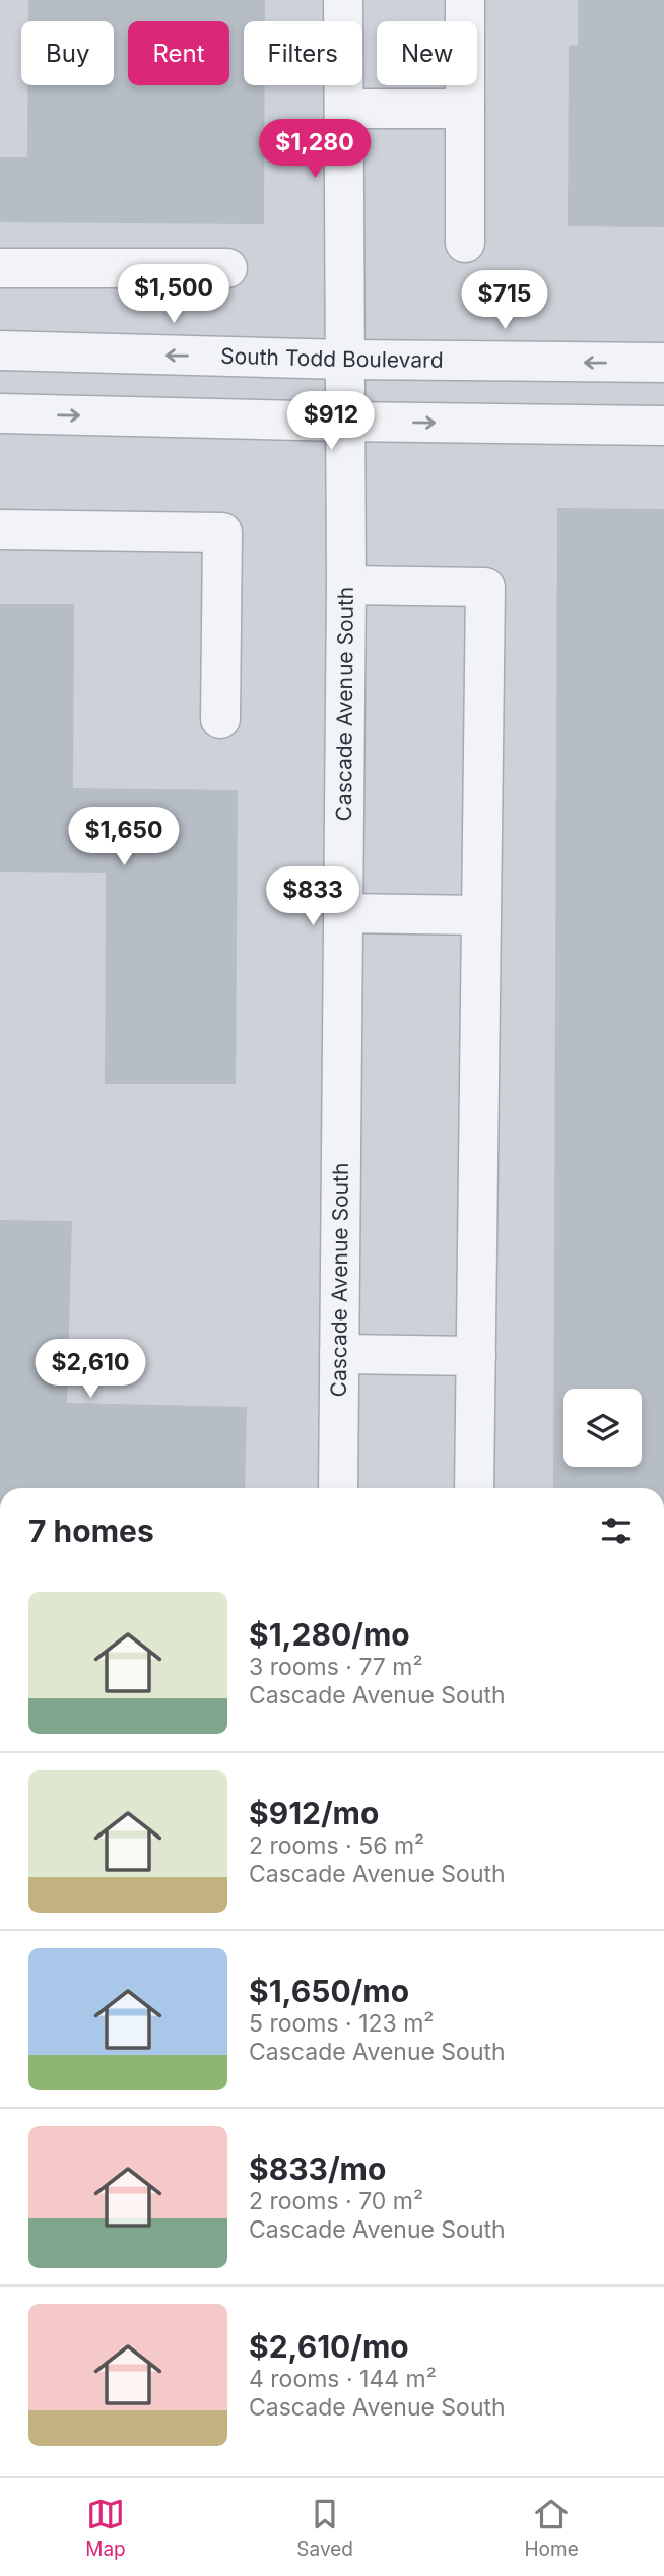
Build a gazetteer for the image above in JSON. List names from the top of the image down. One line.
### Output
{"streets":{"street":["South Todd Boulevard","Cascade Avenue South"]},"crossings":[["South Todd Boulevard","Cascade Avenue South"]],"page":{"chip":["Buy","Rent","Filters","New"],"price":["$1,280","$1,500","$715","$912","$1,650","$833","$2,610"],"heading":"7 homes","list":[{"name":"$1,280/mo","note":"3 rooms · 77 m² · Cascade Avenue South"},{"name":"$912/mo","note":"2 rooms · 56 m² · Cascade Avenue South"},{"name":"$1,650/mo","note":"5 rooms · 123 m² · Cascade Avenue South"},{"name":"$833/mo","note":"2 rooms · 70 m² · Cascade Avenue South"},{"name":"$2,610/mo","note":"4 rooms · 144 m² · Cascade Avenue South"}],"tabs":["Map","Saved","Home"]}}
